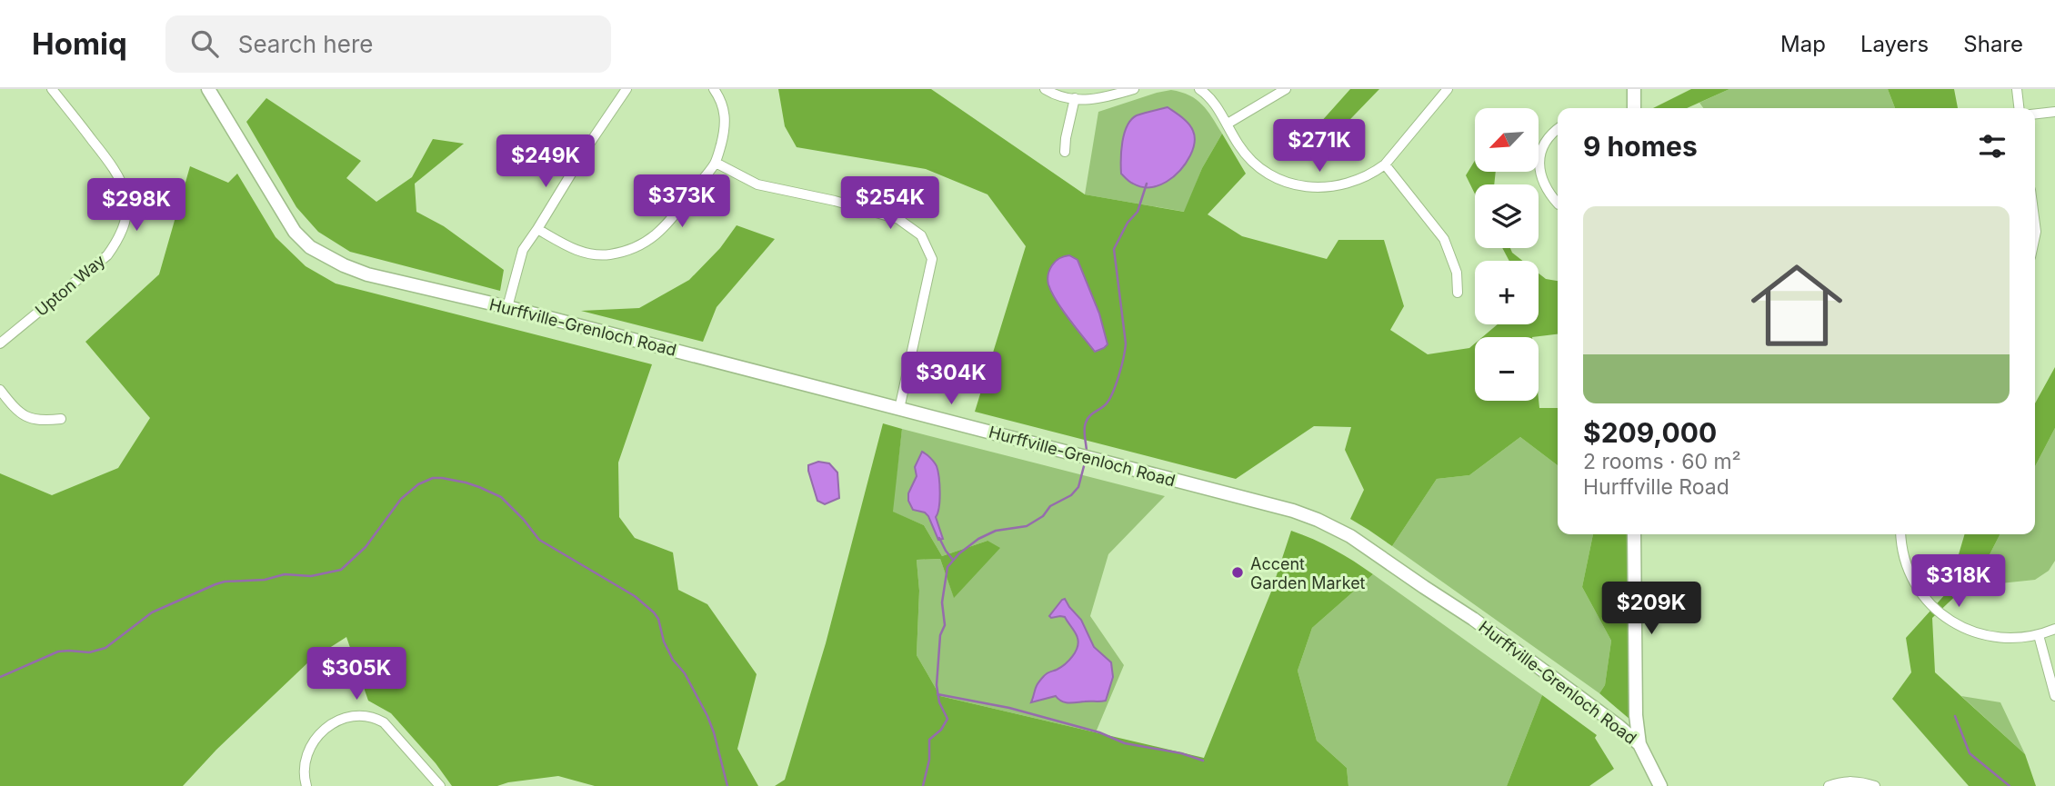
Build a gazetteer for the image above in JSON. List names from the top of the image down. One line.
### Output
{"streets":{"main road":["Hurffville-Grenloch Road"],"street":["Upton Way"]},"places":["Accent Garden Market"],"north":"bottom left","page":{"header":"Homiq","search":"Search here","nav":["Map","Layers","Share"],"map_buttons":["+","−"],"heading":"9 homes","price":["$271K","$249K","$373K","$254K","$298K","$304K","$318K","$209K","$305K"],"list":[{"name":"$209,000","note":"2 rooms · 60 m² · Hurffville Road"}]}}
